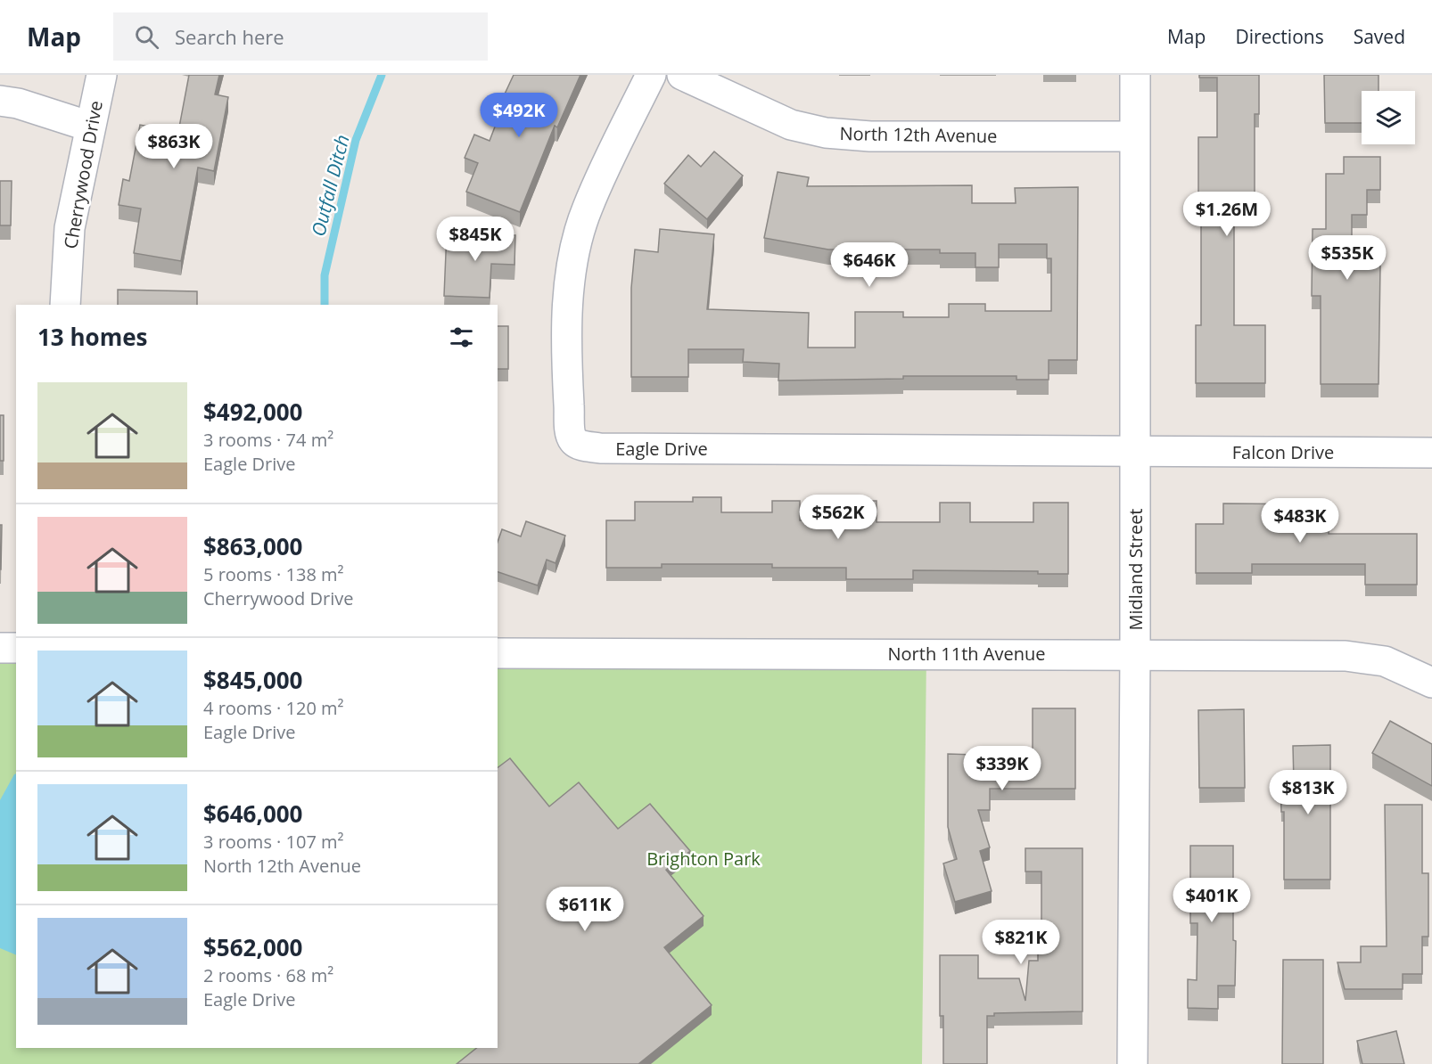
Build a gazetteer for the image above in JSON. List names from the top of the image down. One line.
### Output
{"streets":{"street":["North 12th Avenue","Cherrywood Drive","Eagle Drive","Falcon Drive","Midland Street","North 11th Avenue"]},"crossings":[["North 12th Avenue","Midland Street"],["Eagle Drive","Falcon Drive"],["Eagle Drive","Midland Street"],["Falcon Drive","Midland Street"],["Midland Street","North 11th Avenue"]],"water":["Outfall Ditch"],"parks":["Brighton Park"],"page":{"header":"Map","search":"Search here","nav":["Map","Directions","Saved"],"price":["$492K","$863K","$1.26M","$845K","$535K","$646K","$562K","$483K","$339K","$813K","$401K","$611K","$821K"],"heading":"13 homes","list":[{"name":"$492,000","note":"3 rooms · 74 m² · Eagle Drive"},{"name":"$863,000","note":"5 rooms · 138 m² · Cherrywood Drive"},{"name":"$845,000","note":"4 rooms · 120 m² · Eagle Drive"},{"name":"$646,000","note":"3 rooms · 107 m² · North 12th Avenue"},{"name":"$562,000","note":"2 rooms · 68 m² · Eagle Drive"}]}}
